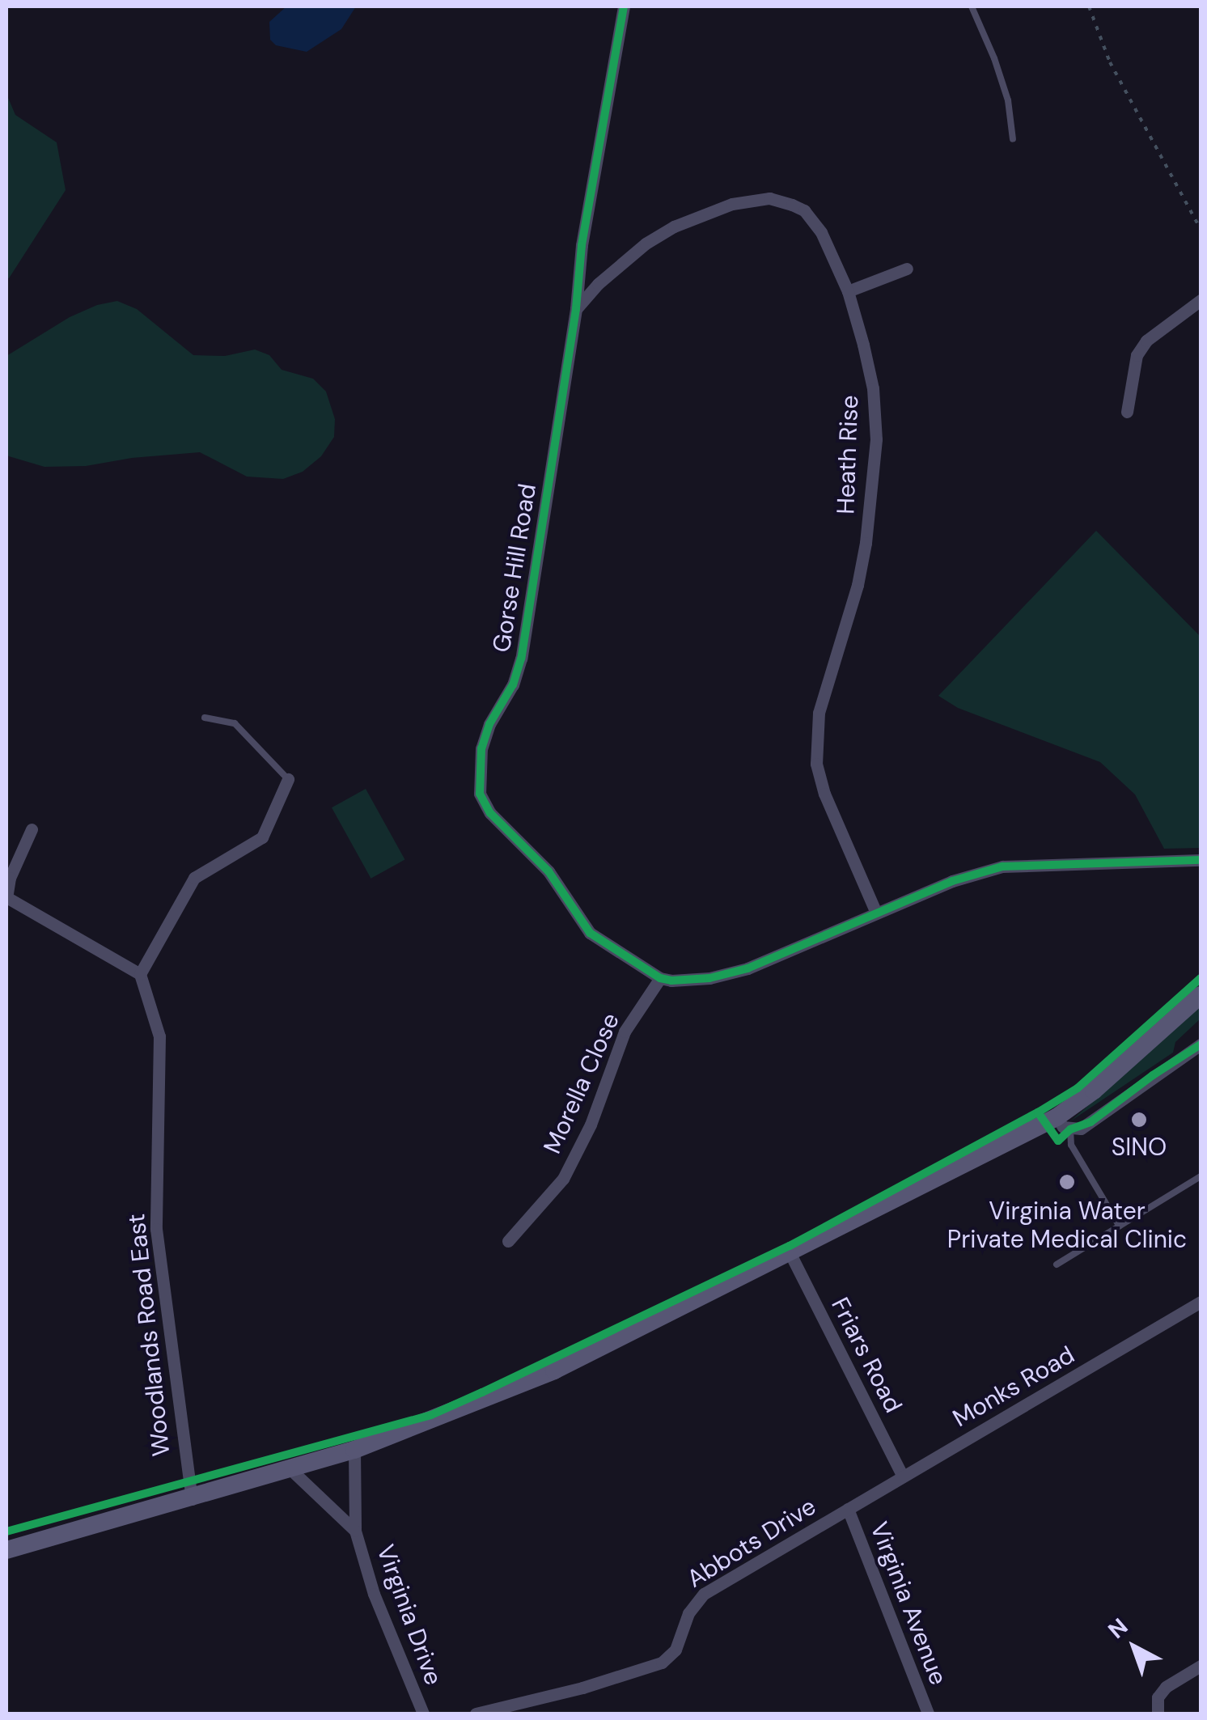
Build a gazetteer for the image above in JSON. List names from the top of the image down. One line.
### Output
{"streets":{"street":["Heath Rise","Gorse Hill Road","Morella Close","Woodlands Road East","Friars Road","Monks Road","Abbots Drive","Virginia Avenue","Virginia Drive"]},"crossings":[["Heath Rise","Gorse Hill Road"],["Gorse Hill Road","Morella Close"],["Friars Road","Monks Road"],["Monks Road","Abbots Drive"],["Monks Road","Virginia Avenue"],["Abbots Drive","Virginia Avenue"]],"places":["SINO","Virginia Water Private Medical Clinic"],"north":"top left"}
